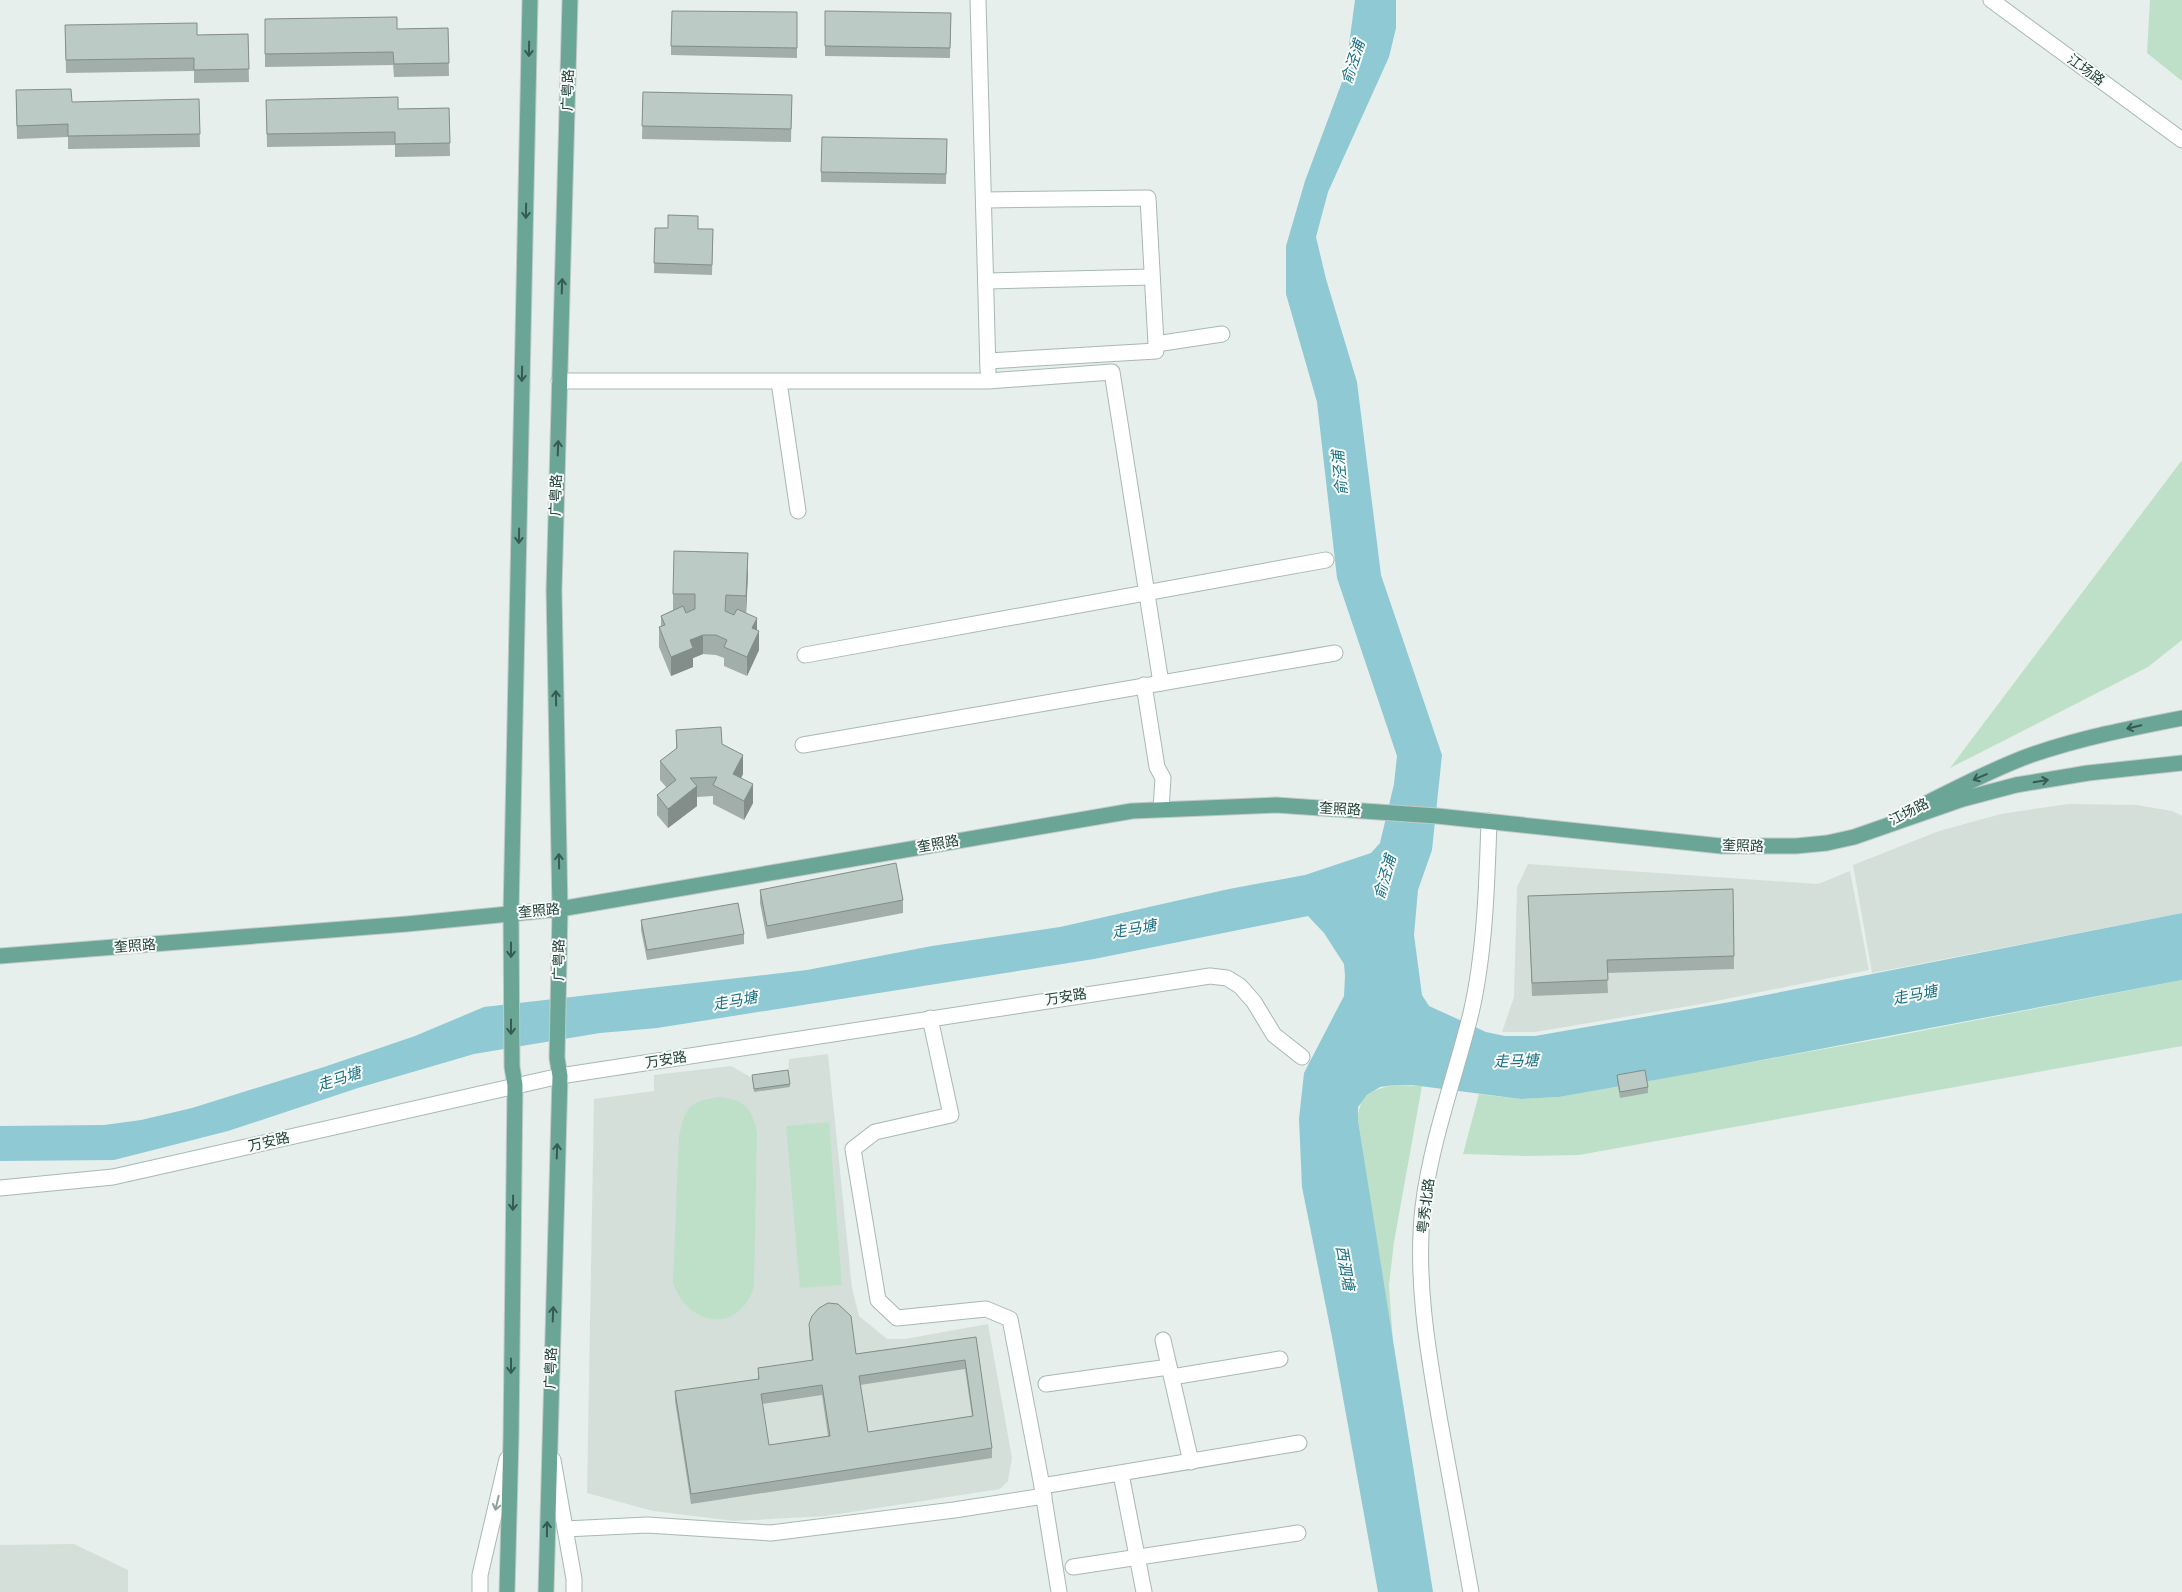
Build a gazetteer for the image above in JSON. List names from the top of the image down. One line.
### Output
{"streets":{"main road":["江场路","广粤路","奎照路"],"street":["万安路","粤秀北路"]},"crossings":[["江场路","奎照路"],["广粤路","奎照路"],["广粤路","万安路"],["奎照路","粤秀北路"]],"water":["俞泾浦","走马塘","西泗塘"]}
